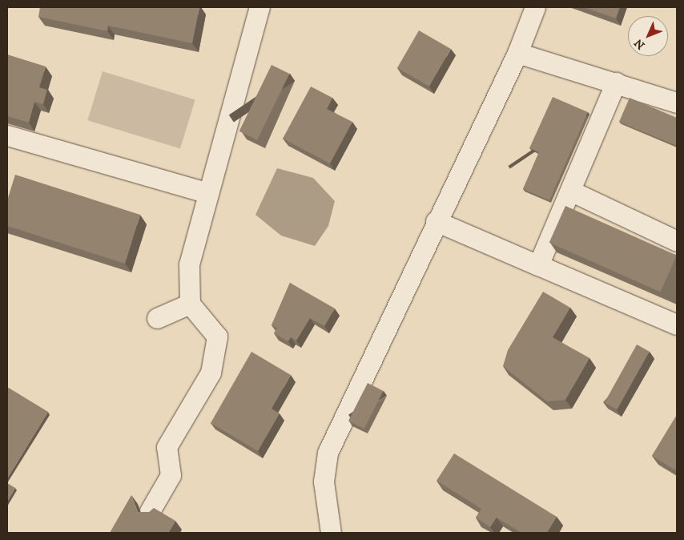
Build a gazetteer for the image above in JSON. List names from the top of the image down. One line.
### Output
{"north":"bottom left"}
